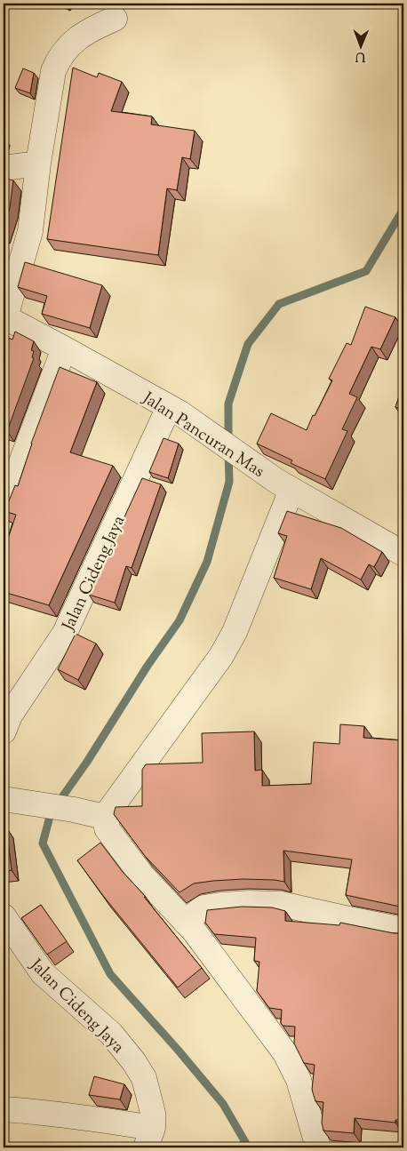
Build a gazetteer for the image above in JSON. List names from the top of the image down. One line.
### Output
{"streets":{"street":["Jalan Pancuran Mas","Jalan Cideng Jaya"]},"crossings":[["Jalan Pancuran Mas","Jalan Cideng Jaya"]],"north":"bottom"}
